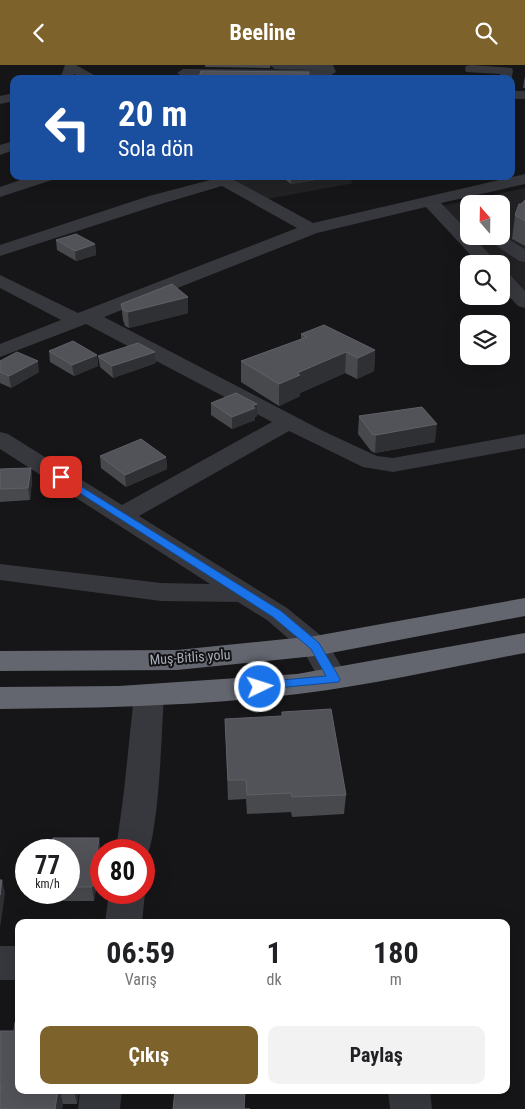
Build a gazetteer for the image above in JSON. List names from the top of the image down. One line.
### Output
{"streets":{"highway":["Muş-Bitlis yolu"]},"north":"top","page":{"header":"Beeline","turn":["20 m","Sola dön"],"speed":"77 km/h","limit":"80","eta":["06:59","Varış","1","dk","180","m"],"buttons":["Çıkış","Paylaş"]}}
